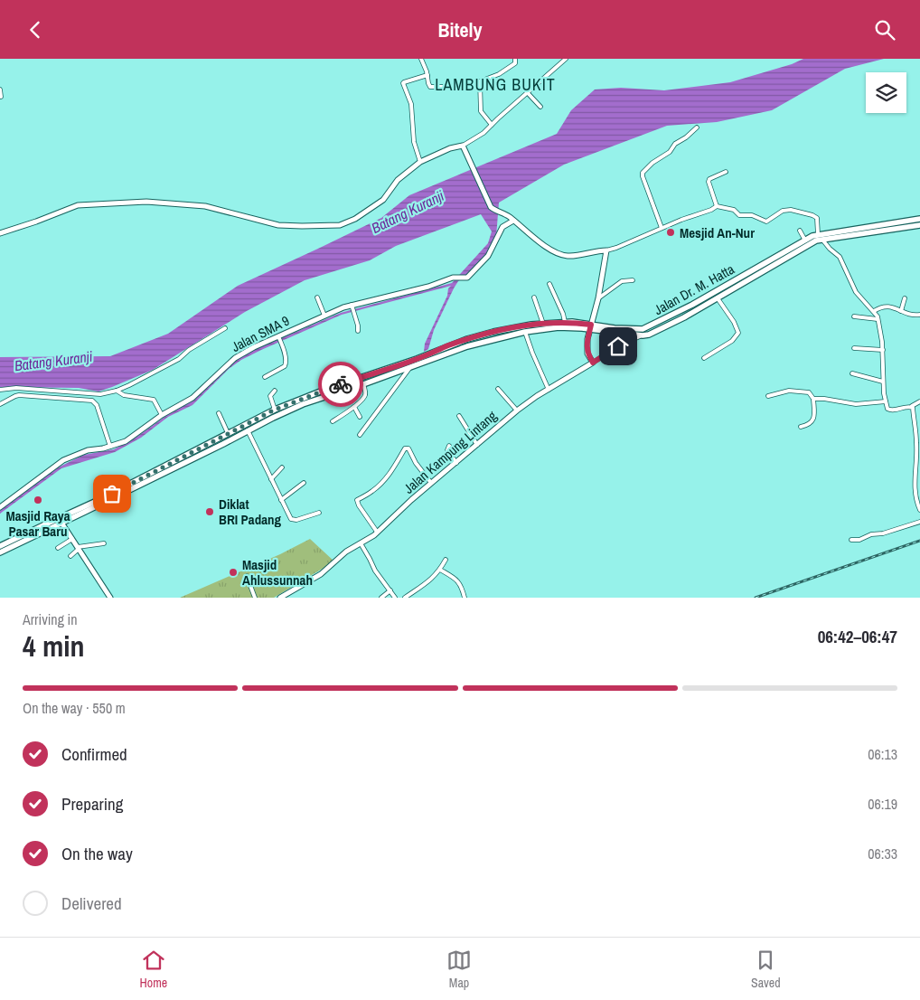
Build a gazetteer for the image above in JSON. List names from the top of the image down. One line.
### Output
{"streets":{"main road":["Jalan Dr. M. Hatta"],"street":["Jalan SMA 9","Jalan Kampung Lintang"]},"crossings":[["Jalan Dr. M. Hatta","Jalan Kampung Lintang"]],"districts":["LAMBUNG BUKIT"],"water":["Batang Kuranji"],"places":["Mesjid An-Nur","Masjid Raya Pasar Baru","Diklat BRI Padang","Masjid Ahlussunnah"],"page":{"header":"Bitely","heading":["4 min","Arriving in","06:42–06:47"],"bar":"On the way · 550 m","list":[["Confirmed","06:13"],["Preparing","06:19"],["On the way","06:33"],"Delivered"],"tabs":["Home","Map","Saved"]}}
